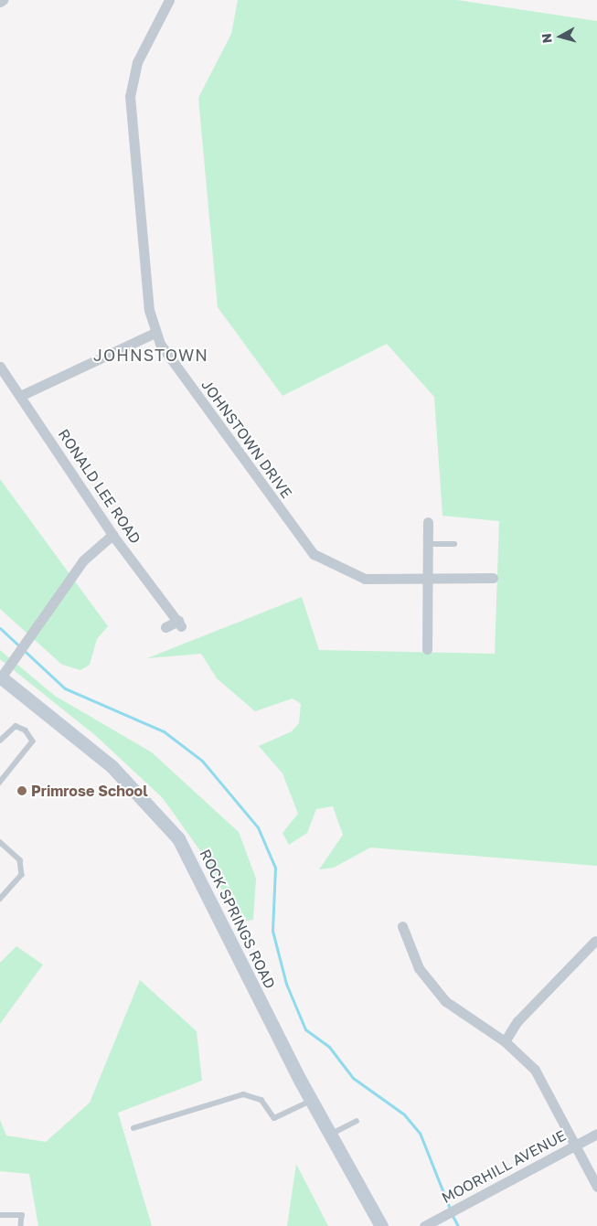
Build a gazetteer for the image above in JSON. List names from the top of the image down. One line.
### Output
{"streets":{"street":["JOHNSTOWN DRIVE","RONALD LEE ROAD","ROCK SPRINGS ROAD","MOORHILL AVENUE"]},"districts":["JOHNSTOWN"],"places":["Primrose School"],"north":"left"}
